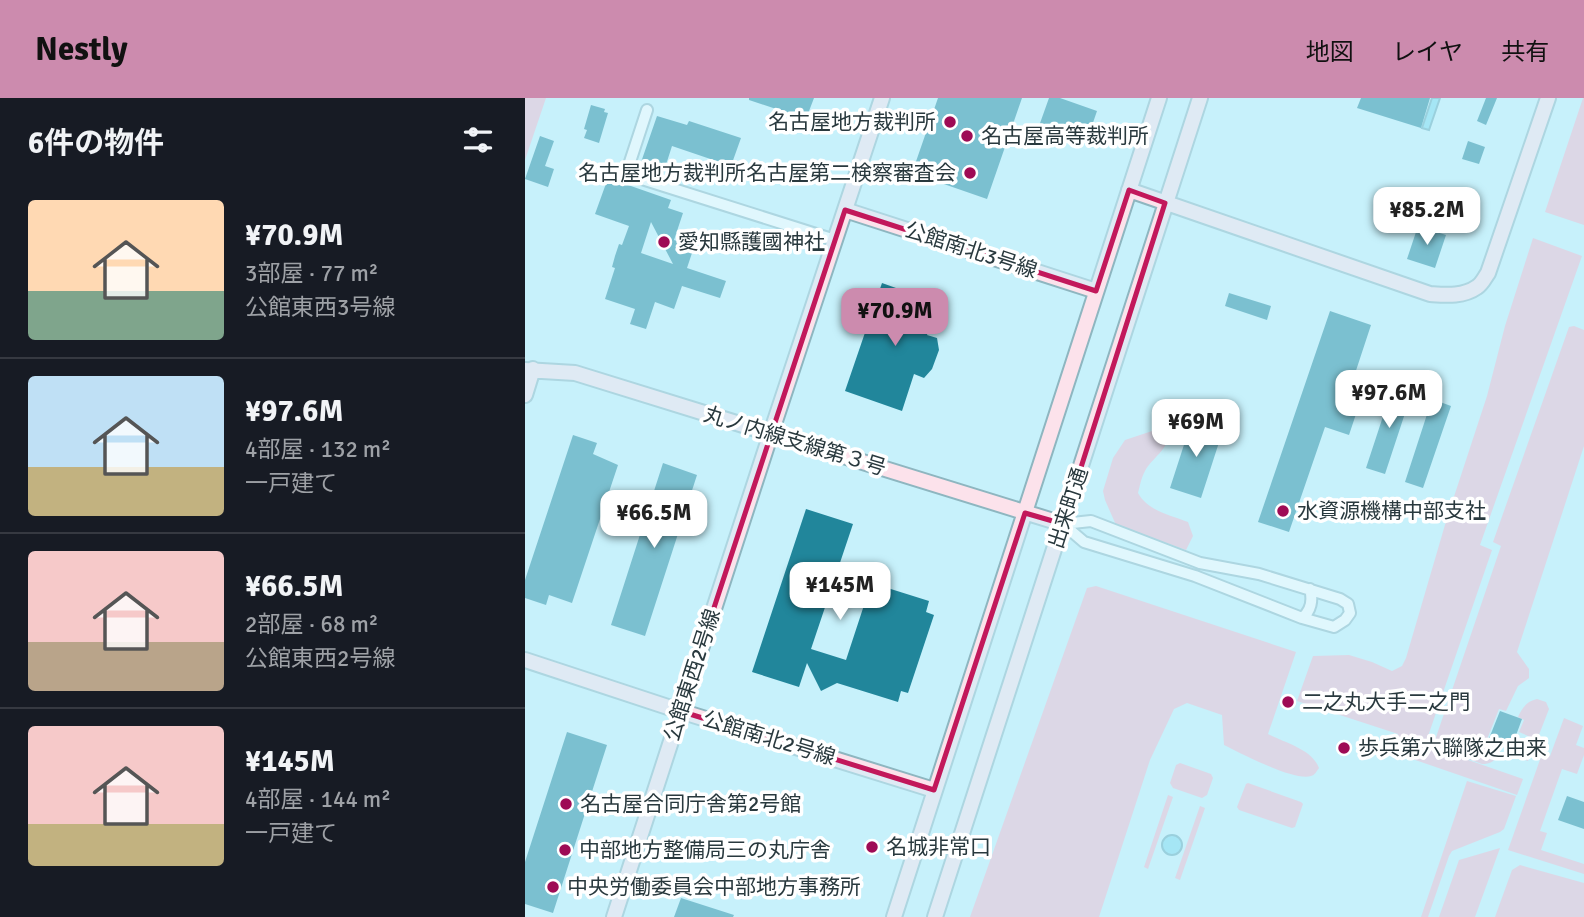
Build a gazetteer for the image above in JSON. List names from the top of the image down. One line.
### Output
{"streets":{"street":["公館南北3号線","丸ノ内線支線第３号","出来町通","公館東西2号線","公館南北2号線"]},"crossings":[["公館南北3号線","出来町通"],["公館南北3号線","公館東西2号線"],["丸ノ内線支線第３号","出来町通"],["丸ノ内線支線第３号","公館東西2号線"],["出来町通","公館南北2号線"],["公館東西2号線","公館南北2号線"]],"places":["名古屋地方裁判所","名古屋高等裁判所","名古屋地方裁判所名古屋第二検察審査会","愛知縣護國神社","水資源機構中部支社","二之丸大手二之門","歩兵第六聯隊之由来","名古屋合同庁舎第2号館","名城非常口","中部地方整備局三の丸庁舎","中央労働委員会中部地方事務所"],"page":{"header":"Nestly","nav":["地図","レイヤ","共有"],"heading":"6件の物件","list":[{"name":"¥70.9M","note":"3部屋 · 77 m² · 公館東西3号線"},{"name":"¥97.6M","note":"4部屋 · 132 m² · 一戸建て"},{"name":"¥66.5M","note":"2部屋 · 68 m² · 公館東西2号線"},{"name":"¥145M","note":"4部屋 · 144 m² · 一戸建て"}],"price":["¥85.2M","¥70.9M","¥97.6M","¥69M","¥66.5M","¥145M"]}}
